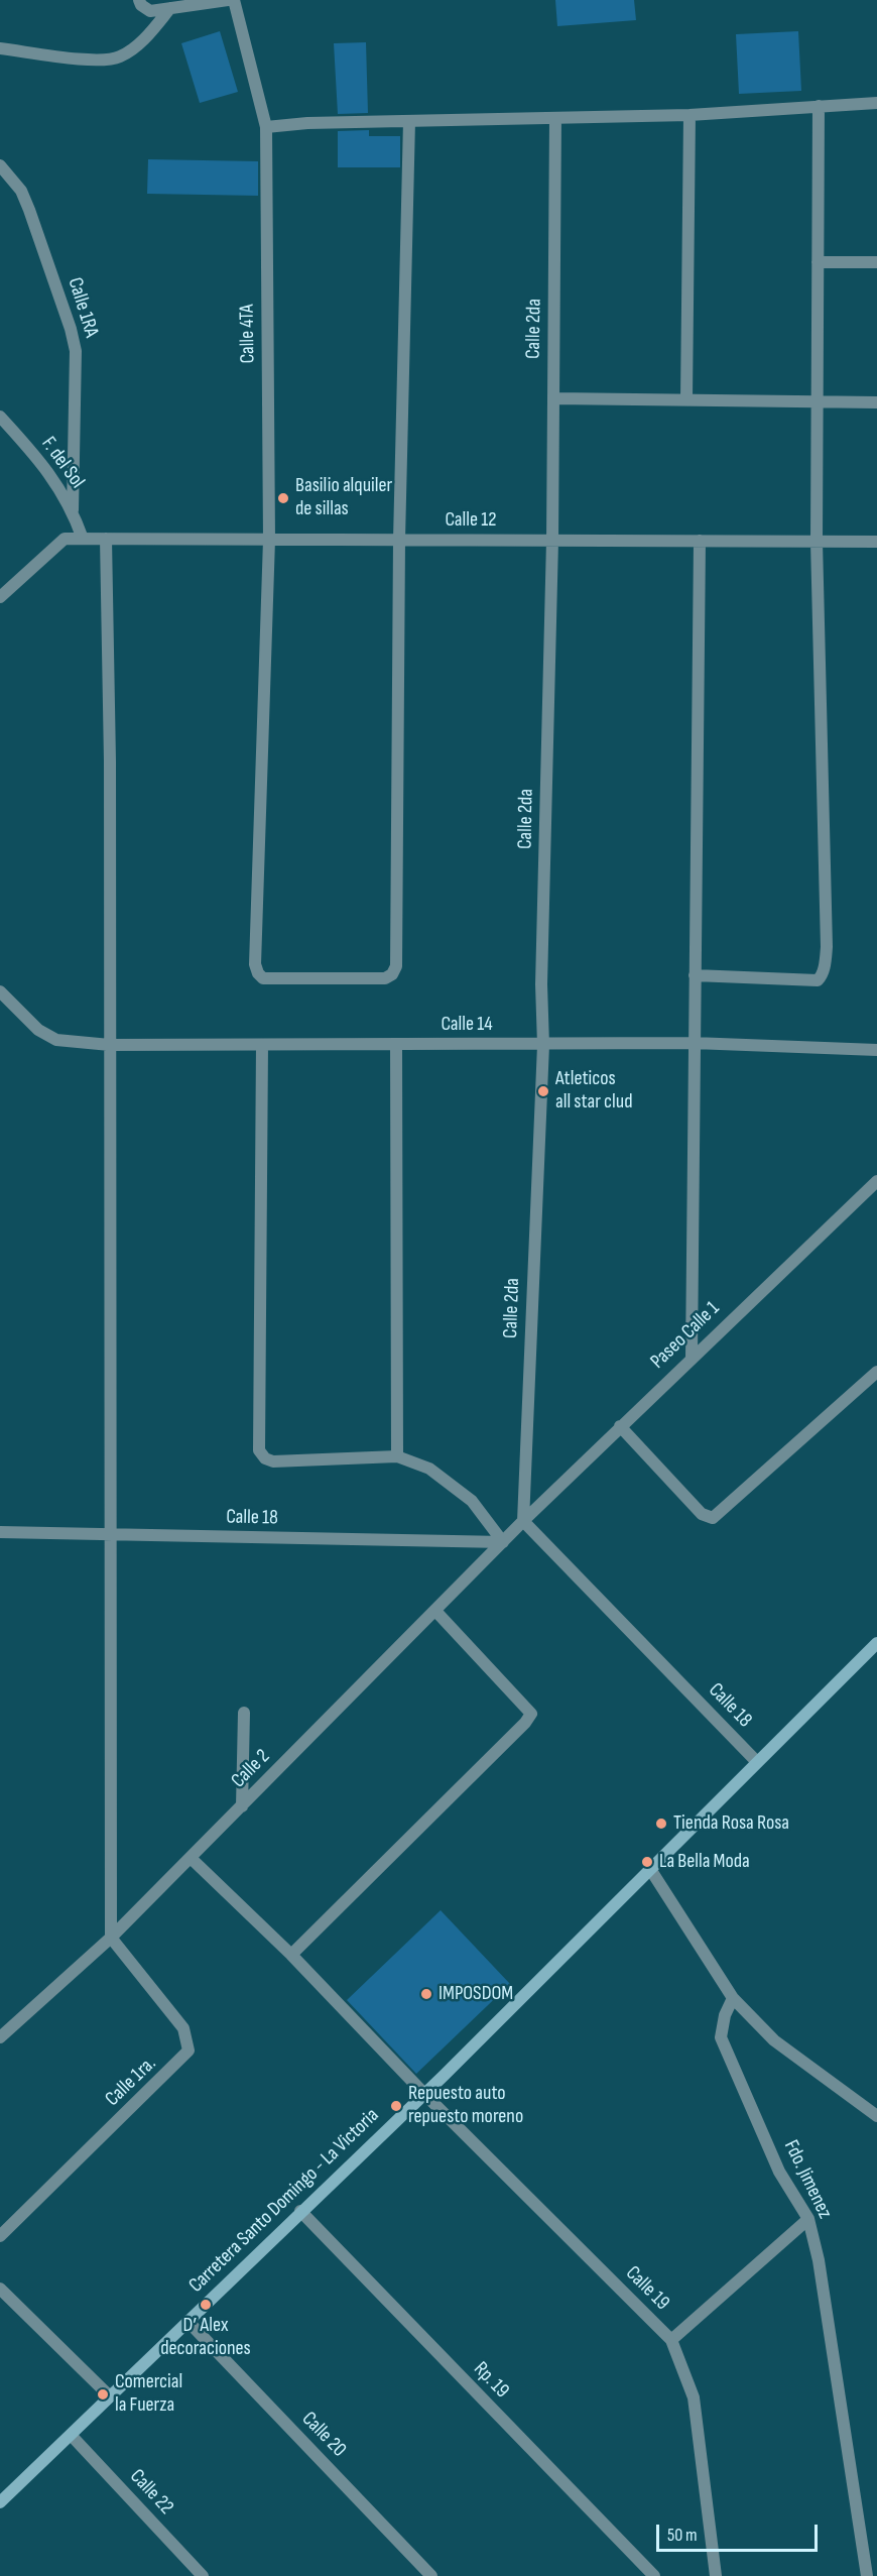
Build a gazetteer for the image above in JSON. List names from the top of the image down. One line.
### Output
{"streets":{"main road":["Carretera Santo Domingo - La Victoria"],"street":["Calle 1RA","Calle 2da","Calle 4TA","F. del Sol","Calle 12","Calle 14","Paseo Calle 1","Calle 18","Calle 2","Calle 1ra.","Fdo. Jimenez","Calle 19","Rp. 19","Calle 20","Calle 22"]},"crossings":[["Calle 1RA","F. del Sol"],["Calle 2da","Calle 12"],["Calle 2da","Calle 14"],["Calle 2da","Paseo Calle 1"],["Calle 2da","Calle 18"],["Calle 2da","Calle 2"],["Calle 4TA","Calle 12"],["F. del Sol","Calle 12"],["Paseo Calle 1","Calle 18"],["Paseo Calle 1","Calle 2"],["Calle 18","Calle 2"],["Calle 18","Carretera Santo Domingo - La Victoria"],["Calle 2","Calle 1ra."],["Calle 2","Calle 19"],["Carretera Santo Domingo - La Victoria","Calle 19"],["Carretera Santo Domingo - La Victoria","Rp. 19"],["Carretera Santo Domingo - La Victoria","Calle 20"],["Carretera Santo Domingo - La Victoria","Calle 22"]],"places":["Basilio alquiler de sillas","Atleticos all star clud","Tienda Rosa Rosa","La Bella Moda","IMPOSDOM","Repuesto auto repuesto moreno","D’ Alex decoraciones","Comercial la Fuerza"],"scale_bar":"50 m"}
